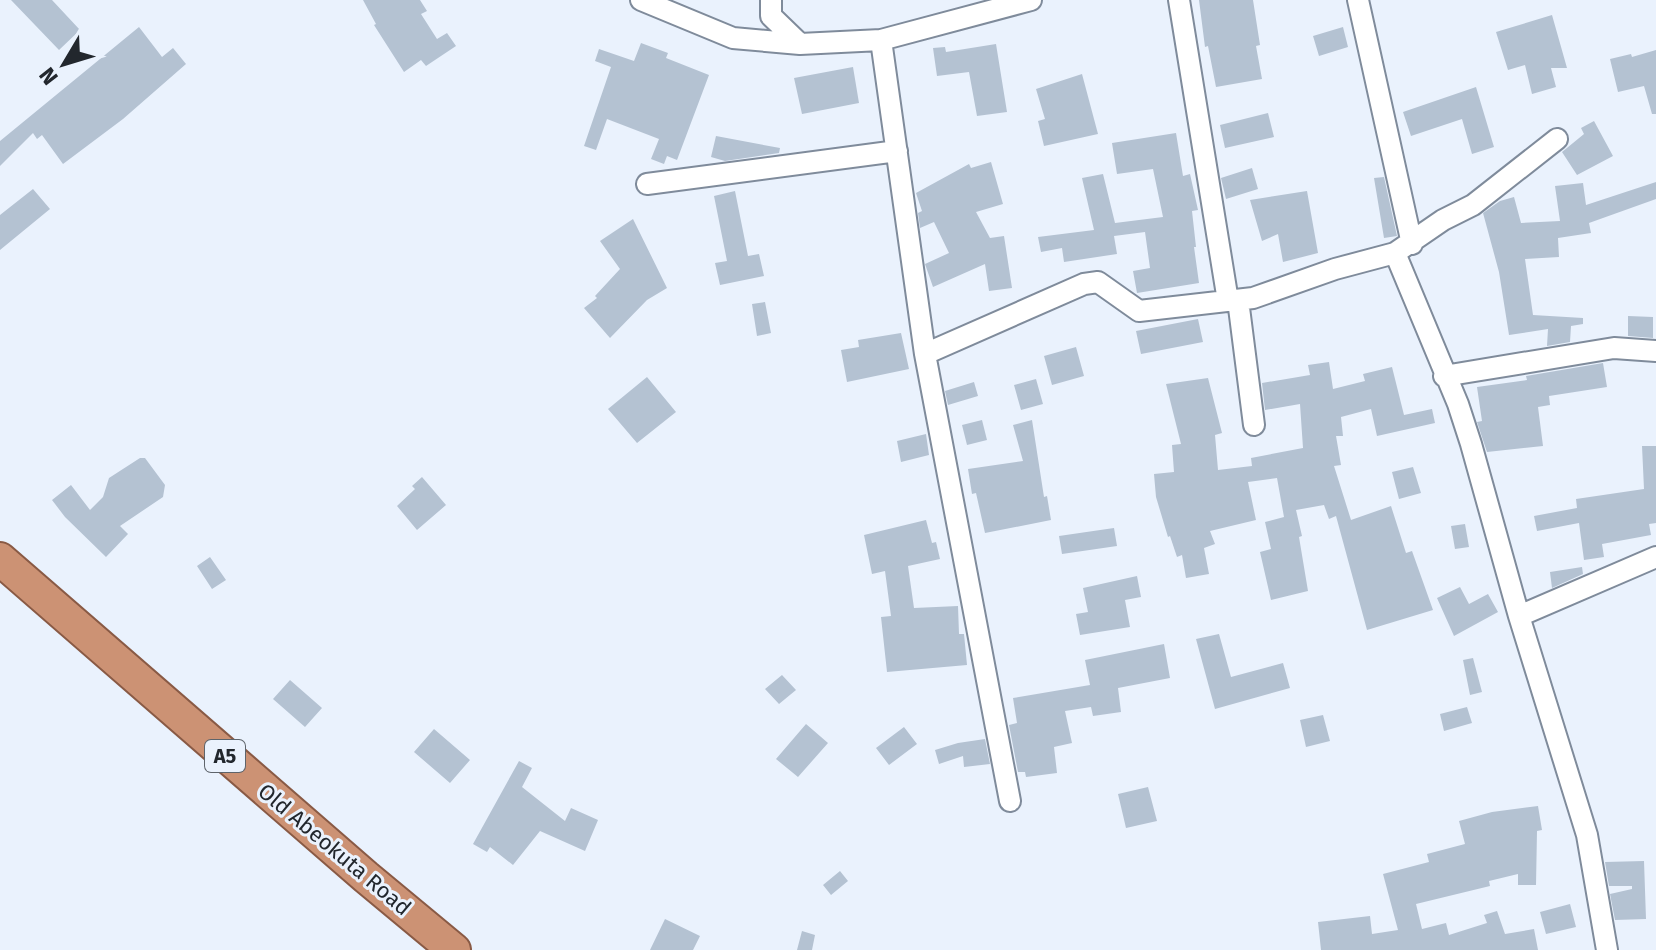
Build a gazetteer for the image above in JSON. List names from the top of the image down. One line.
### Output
{"streets":{"highway":["A5","Old Abeokuta Road"]},"north":"bottom left"}
